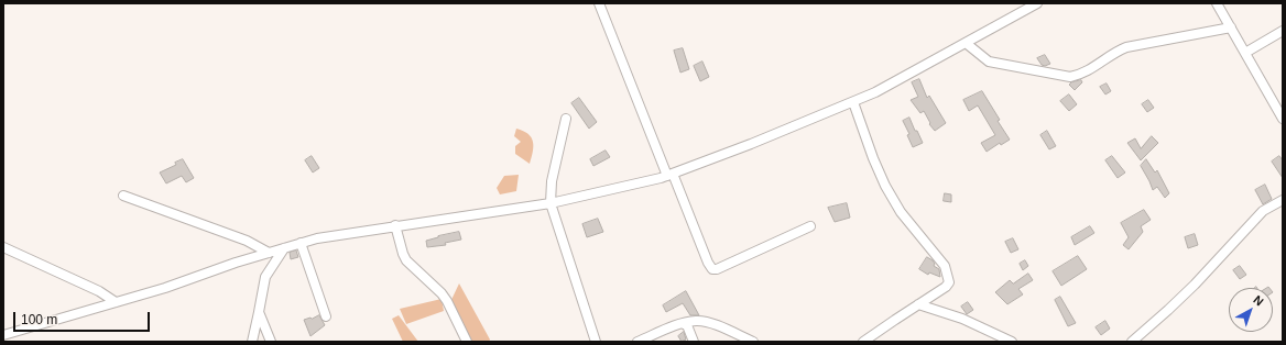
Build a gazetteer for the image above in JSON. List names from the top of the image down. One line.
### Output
{"scale_bar":"100 m","north":"top right"}
